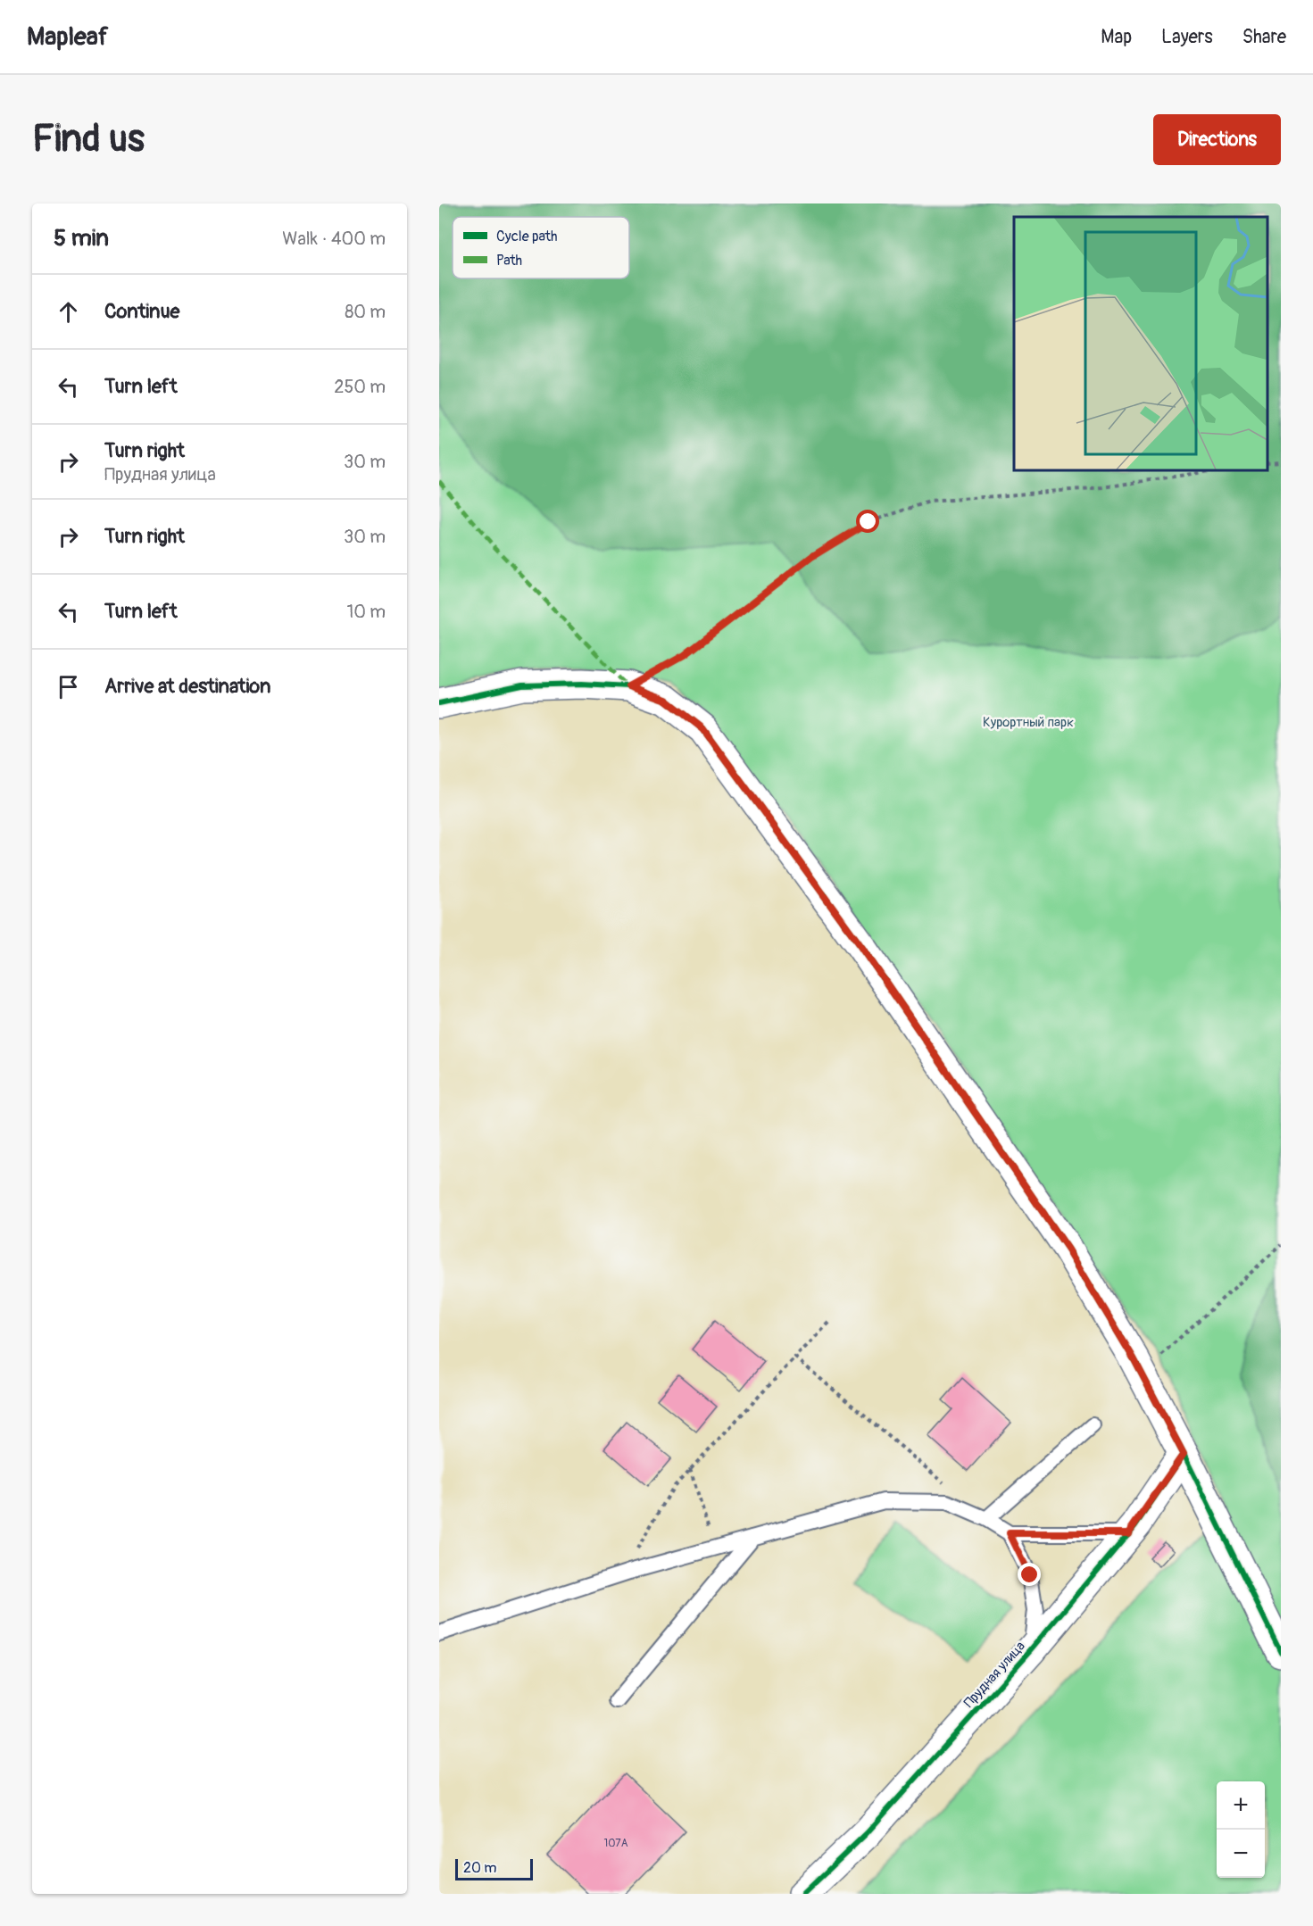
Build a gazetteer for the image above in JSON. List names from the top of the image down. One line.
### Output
{"streets":{"street":["Прудная улица"]},"parks":["Курортный парк"],"house_numbers":["107А"],"legend":["Cycle path","Path"],"scale_bar":"20 m","page":{"header":"Mapleaf","nav":["Map","Layers","Share"],"buttons":"Directions","title":"Find us","heading":["5 min","Walk · 400 m"],"list":[["Continue","80 m"],["Turn left","250 m"],["Turn right","Прудная улица","30 m"],["Turn right","30 m"],["Turn left","10 m"],"Arrive at destination"],"map_buttons":["+","−"],"scale":"20 m"}}
